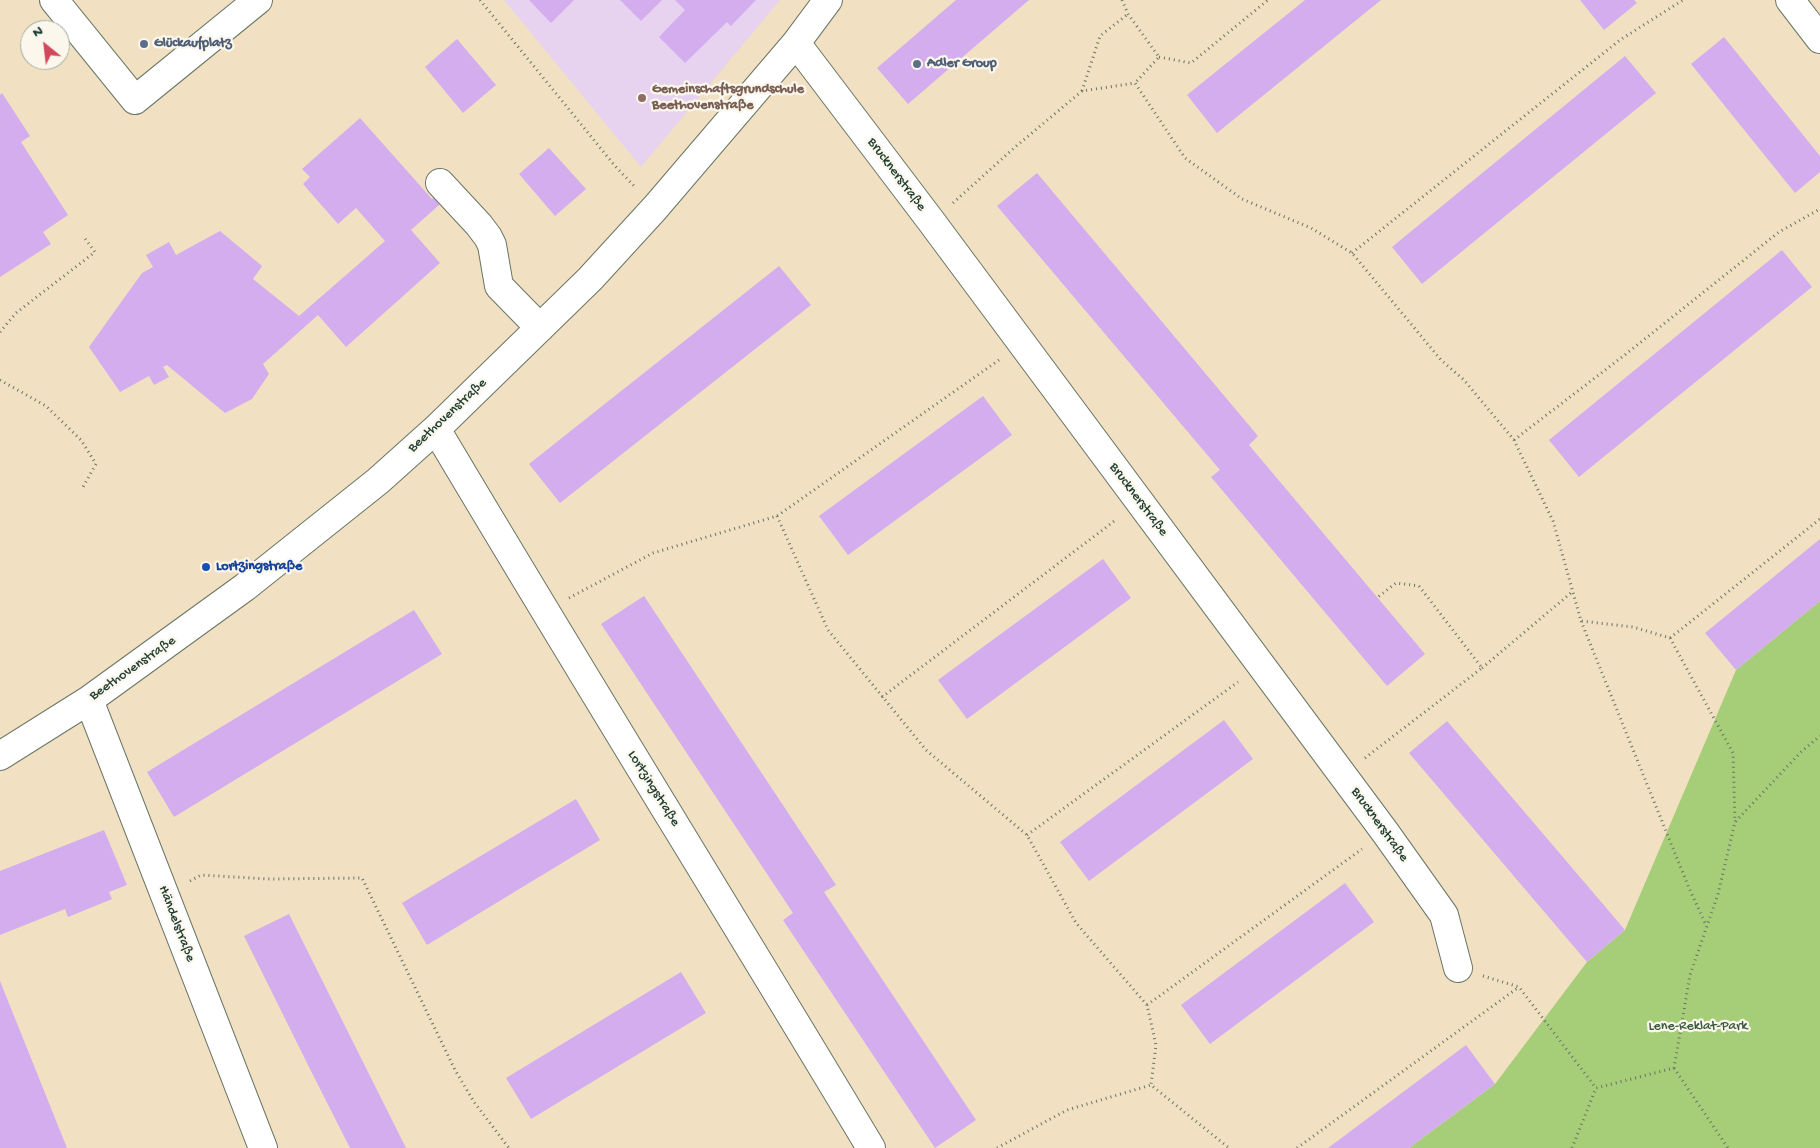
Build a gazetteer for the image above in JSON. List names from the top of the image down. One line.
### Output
{"streets":{"street":["Brucknerstraße","Beethovenstraße","Lortzingstraße","Händelstraße"]},"crossings":[["Brucknerstraße","Beethovenstraße"],["Beethovenstraße","Lortzingstraße"],["Beethovenstraße","Händelstraße"]],"parks":["Lene-Reklat-Park"],"places":["Glückaufplatz","Adler Group","Gemeinschaftsgrundschule Beethovenstraße","Lortzingstraße"],"north":"top left"}
